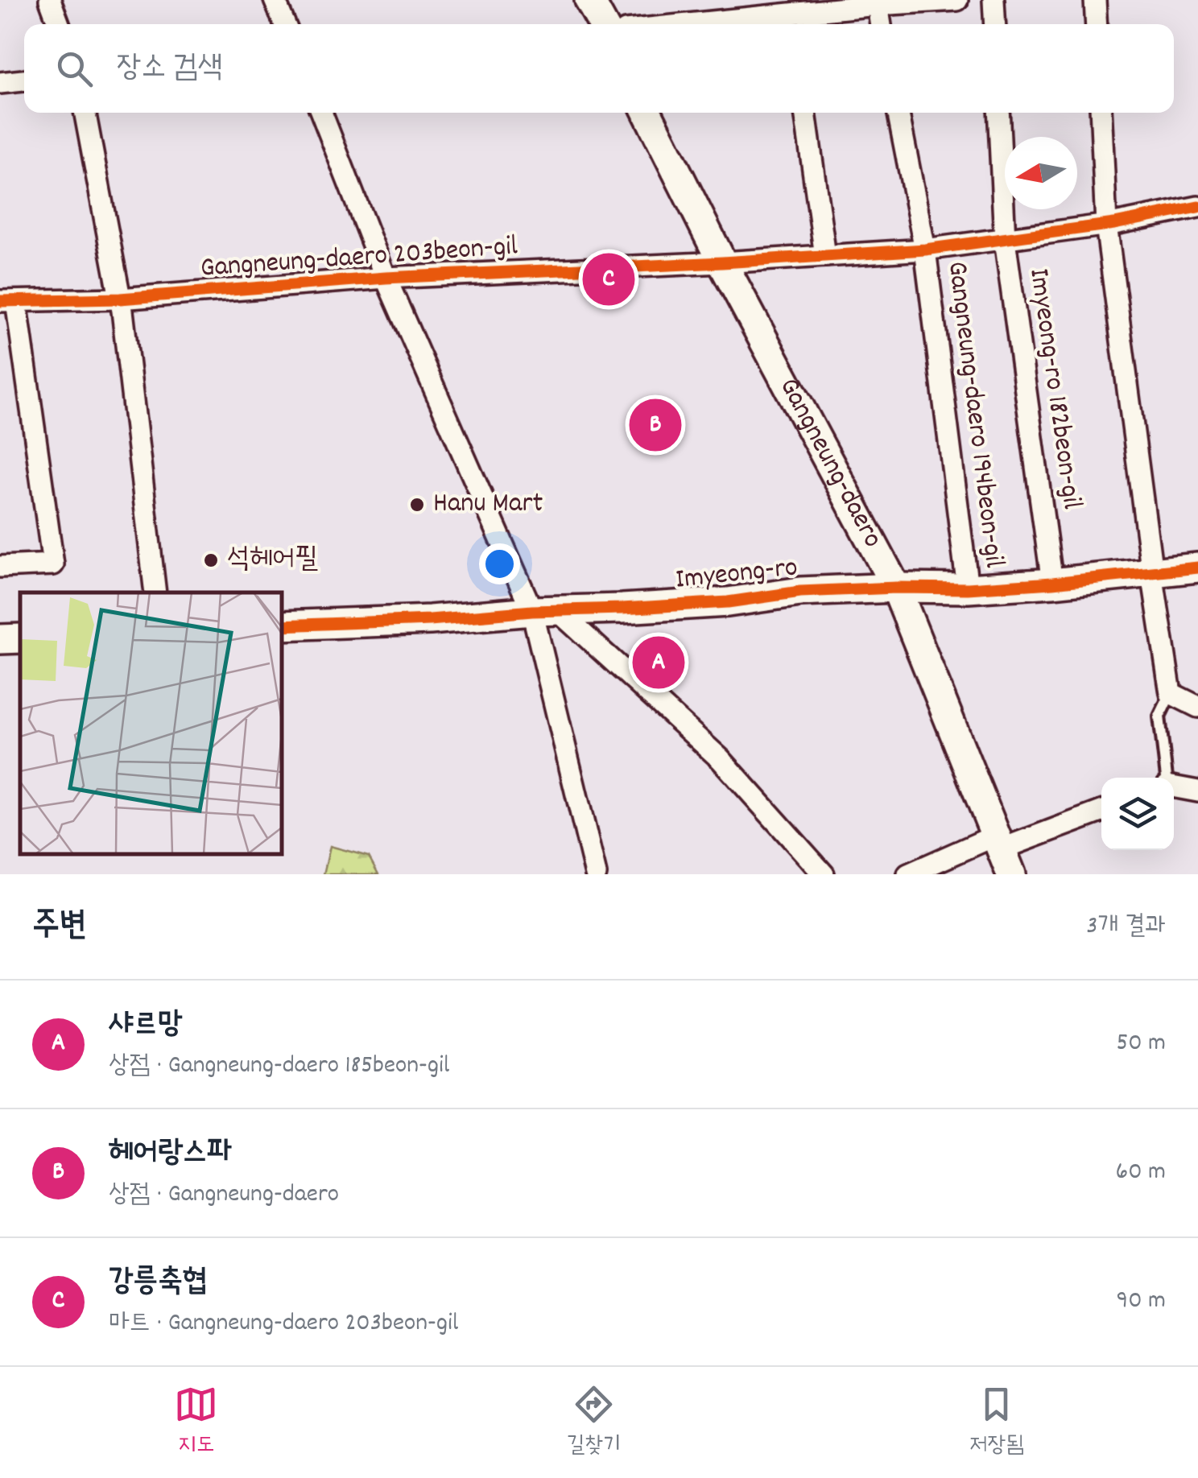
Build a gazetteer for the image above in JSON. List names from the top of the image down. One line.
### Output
{"streets":{"street":["Gangneung-daero 203beon-gil","Imyeong-ro 182beon-gil","Gangneung-daero 194beon-gil","Gangneung-daero","Imyeong-ro"]},"crossings":[["Gangneung-daero 203beon-gil","Imyeong-ro 182beon-gil"],["Gangneung-daero 203beon-gil","Gangneung-daero 194beon-gil"],["Gangneung-daero 203beon-gil","Gangneung-daero"],["Imyeong-ro 182beon-gil","Imyeong-ro"],["Gangneung-daero 194beon-gil","Imyeong-ro"],["Gangneung-daero","Imyeong-ro"]],"places":["Hanu Mart","석헤어필"],"north":"left","page":{"search":"장소 검색","pins":["C","B","A"],"heading":["주변","3개 결과"],"list":[{"mark":"A","name":"샤르망","note":"상점 · Gangneung-daero 185beon-gil","value":"50 m"},{"mark":"B","name":"헤어랑스파","note":"상점 · Gangneung-daero","value":"60 m"},{"mark":"C","name":"강릉축협","note":"마트 · Gangneung-daero 203beon-gil","value":"90 m"}],"nav":["지도","길찾기","저장됨"]}}
